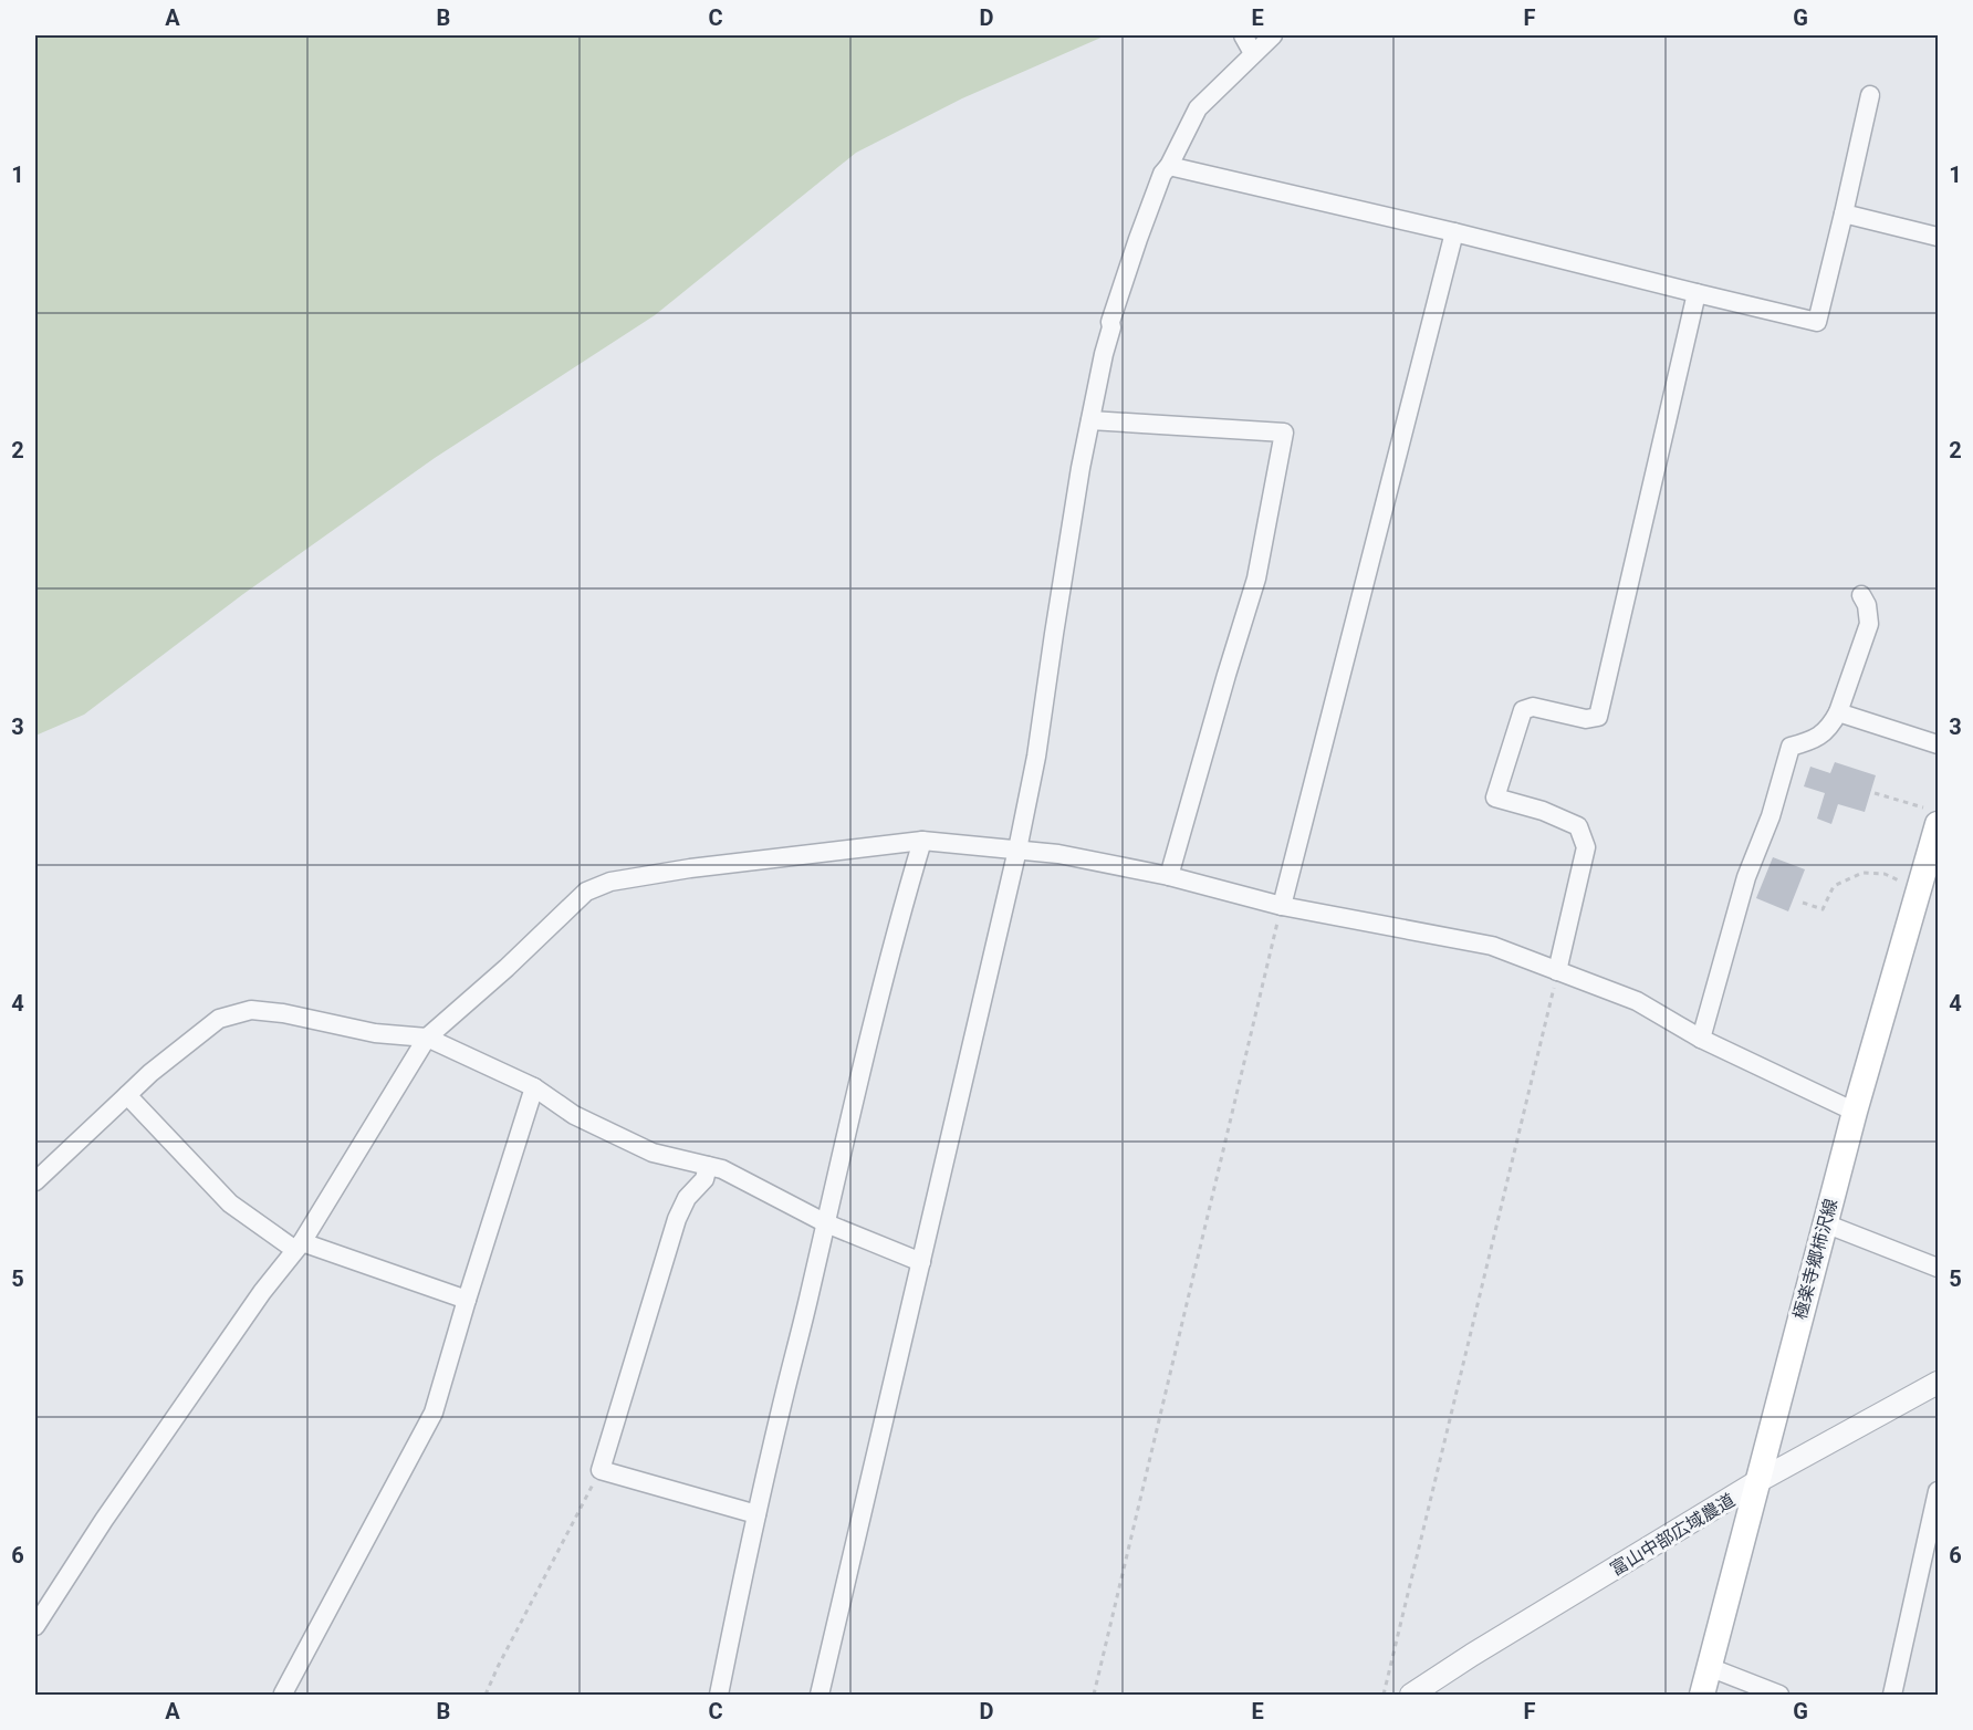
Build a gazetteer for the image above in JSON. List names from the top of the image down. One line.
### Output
{"streets":{"main road":["極楽寺郷柿沢線"],"street":["富山中部広域農道"]},"crossings":[["極楽寺郷柿沢線","富山中部広域農道"]],"grid":{"columns":["A","B","C","D","E","F","G"],"rows":["1","2","3","4","5","6"]}}
